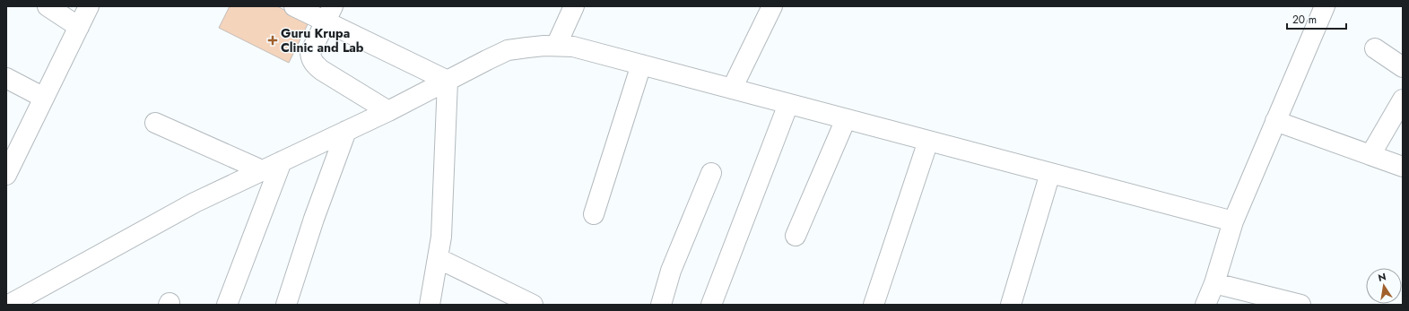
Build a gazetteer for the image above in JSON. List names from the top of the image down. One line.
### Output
{"places":{"health":["Guru Krupa Clinic and Lab"]},"scale_bar":"20 m","north":"top"}
